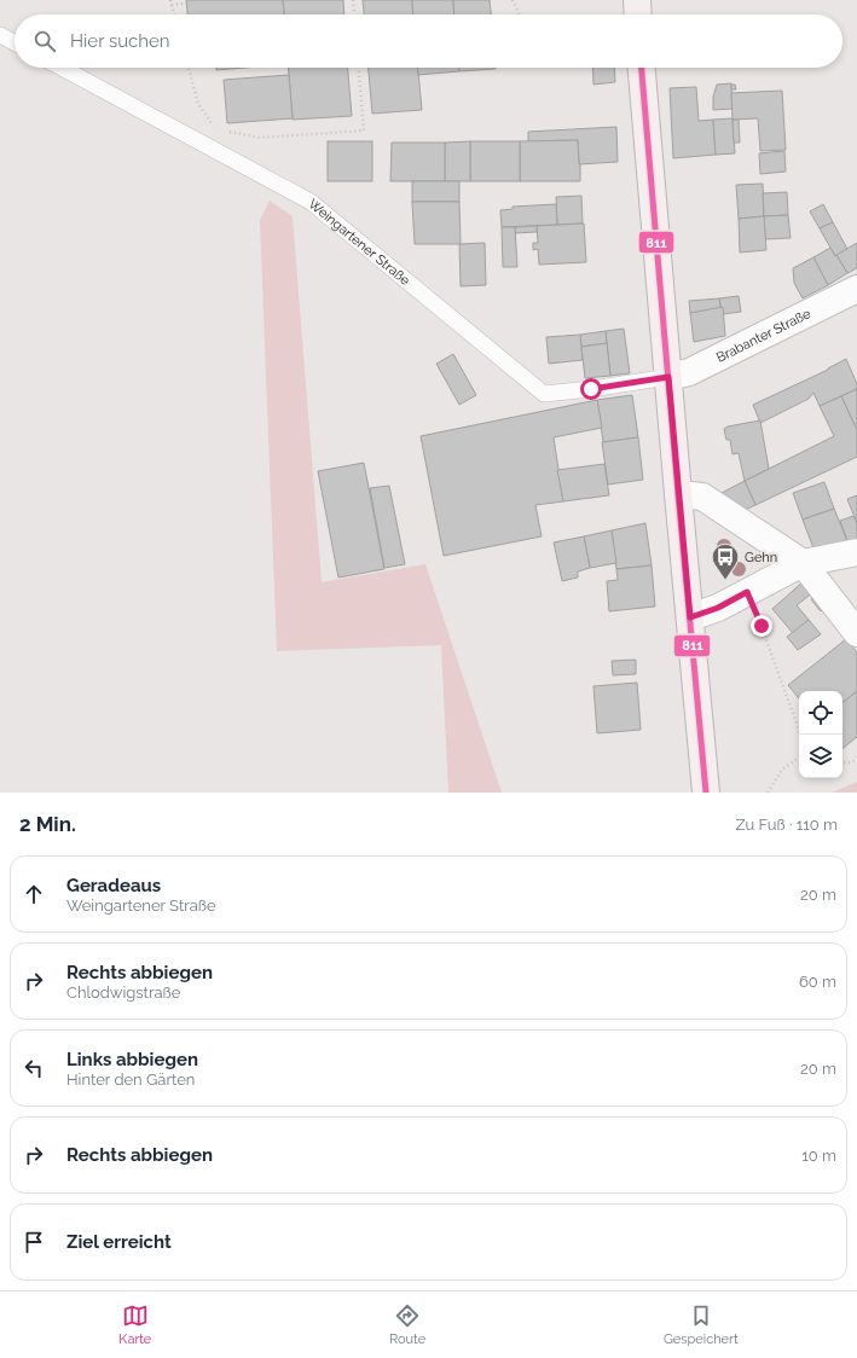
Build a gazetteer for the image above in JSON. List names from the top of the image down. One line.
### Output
{"streets":{"street":["Brabanter Straße"],"lane":["Weingartener Straße"]},"crossings":[["Weingartener Straße","Brabanter Straße"]],"places":{"bus stop":["Gehn"]},"lines":["transit line 811"],"page":{"search":"Hier suchen","heading":["2 Min.","Zu Fuß · 110 m"],"list":[["Geradeaus","Weingartener Straße","20 m"],["Rechts abbiegen","Chlodwigstraße","60 m"],["Links abbiegen","Hinter den Gärten","20 m"],["Rechts abbiegen","10 m"],"Ziel erreicht"],"nav":["Karte","Route","Gespeichert"]}}
